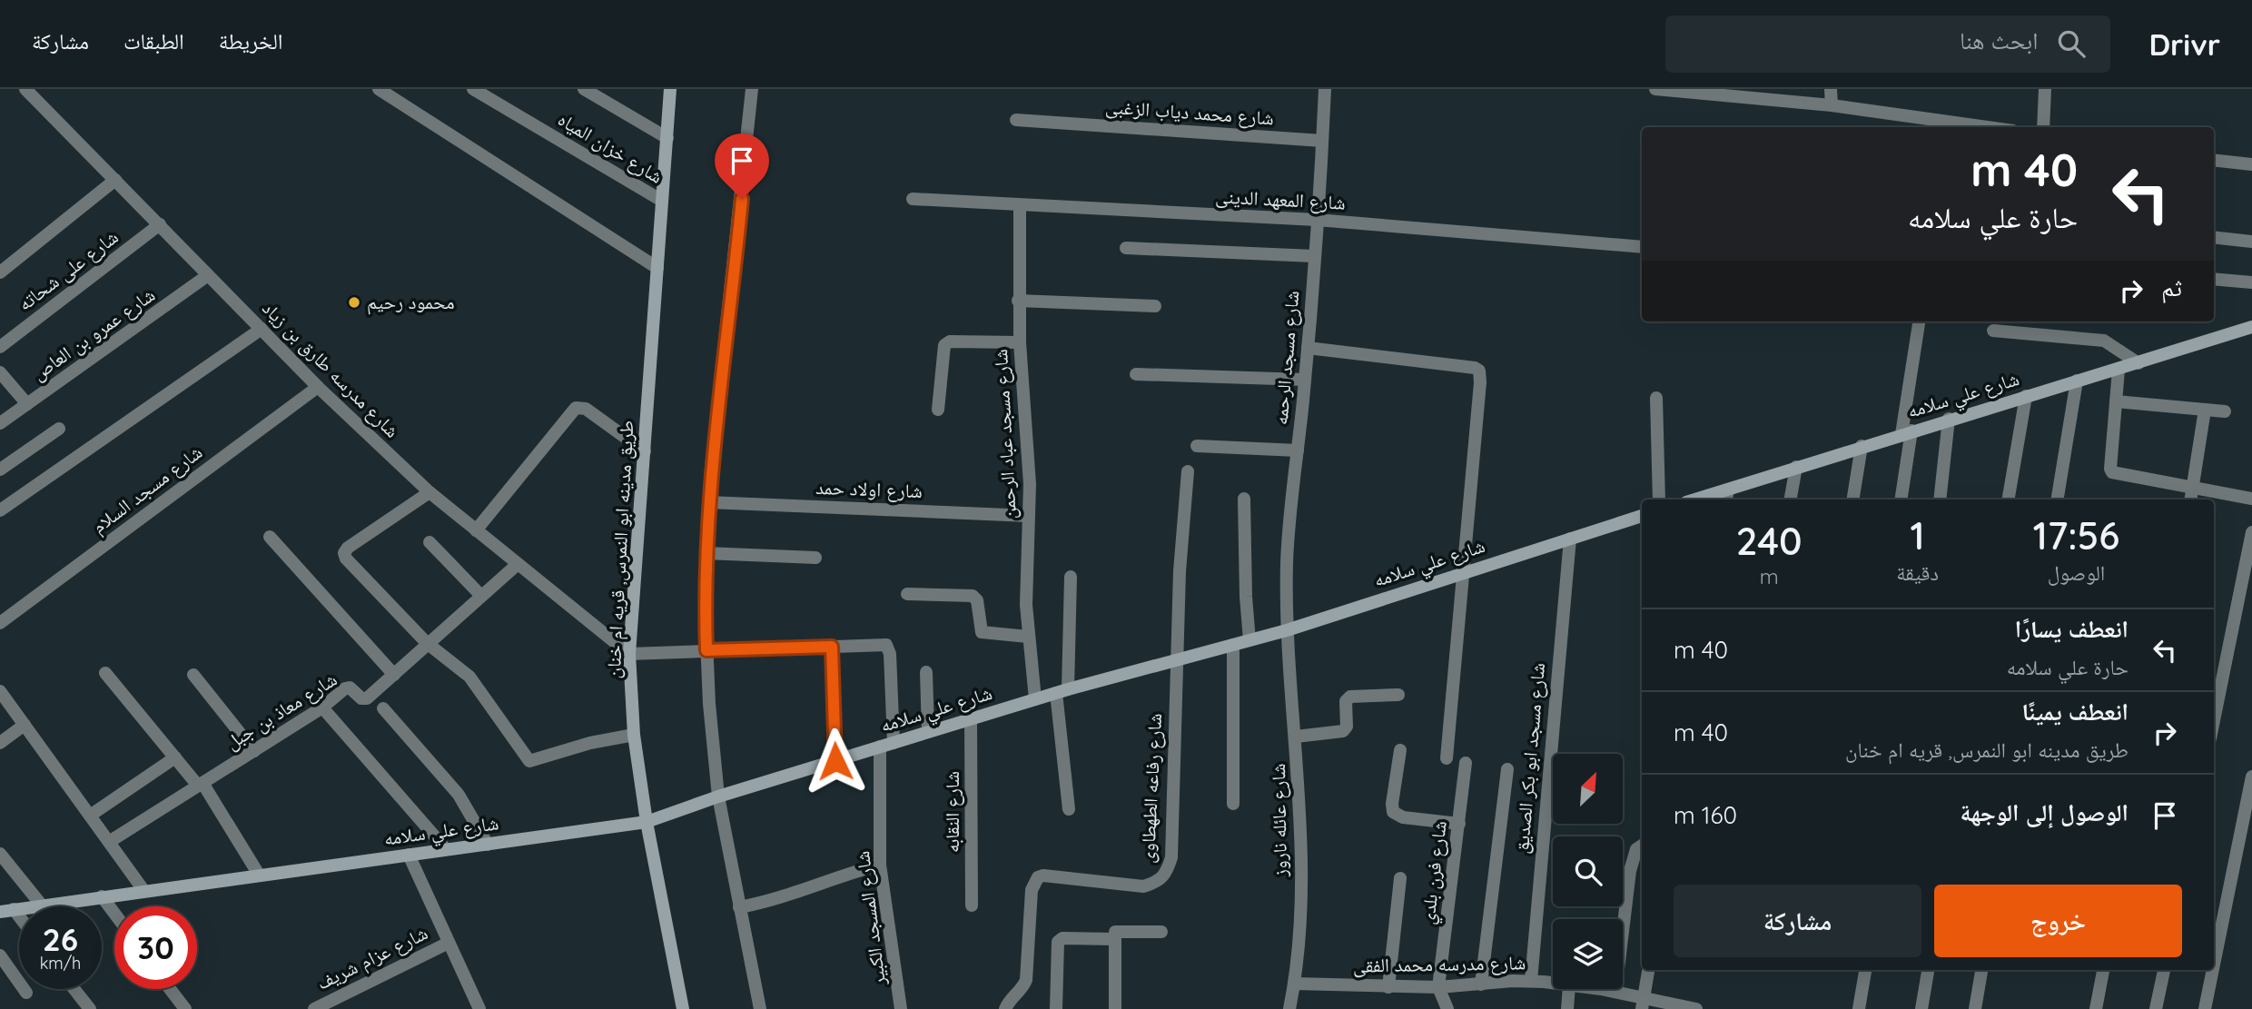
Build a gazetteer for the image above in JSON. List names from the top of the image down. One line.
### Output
{"streets":{"street":["شارع محمد دياب الزغبى","شارع خزان المياه","شارع المعهد الدينى","شارع على شحاته","شارع عمرو بن العاص","شارع مسجد الرحمه","شارع مدرسه طارق بن زياد","شارع علي سلامه","شارع مسجد عباد الرحمن","شارع مسجد السلام","شارع اولاد حمد","طريق مدينه ابو النمرس, قريه ام خنان","شارع معاذ بن جبل","شارع مسجد ابو بكر الصديق","شارع رفاعه الطهطاوى","شارع النقابه","شارع عائله ناروز","شارع فرن بلدي","شارع المسجد الكبير","شارع عزام شريف","شارع مدرسه محمد الفقى"]},"crossings":[["شارع محمد دياب الزغبى","شارع مسجد الرحمه"],["شارع خزان المياه","طريق مدينه ابو النمرس, قريه ام خنان"],["شارع المعهد الدينى","شارع مسجد الرحمه"],["شارع المعهد الدينى","شارع مسجد عباد الرحمن"],["شارع على شحاته","شارع مدرسه طارق بن زياد"],["شارع عمرو بن العاص","شارع مدرسه طارق بن زياد"],["شارع مسجد الرحمه","شارع علي سلامه"],["شارع مسجد الرحمه","شارع عائله ناروز"],["شارع مدرسه طارق بن زياد","شارع مسجد السلام"],["شارع مدرسه طارق بن زياد","طريق مدينه ابو النمرس, قريه ام خنان"],["شارع مدرسه طارق بن زياد","شارع معاذ بن جبل"],["شارع علي سلامه","شارع مسجد عباد الرحمن"],["شارع علي سلامه","طريق مدينه ابو النمرس, قريه ام خنان"],["شارع علي سلامه","شارع مسجد ابو بكر الصديق"],["شارع علي سلامه","شارع رفاعه الطهطاوى"],["شارع علي سلامه","شارع النقابه"],["شارع علي سلامه","شارع عائله ناروز"],["شارع علي سلامه","شارع المسجد الكبير"],["شارع مسجد عباد الرحمن","شارع اولاد حمد"],["شارع مسجد ابو بكر الصديق","شارع مدرسه محمد الفقى"],["شارع عائله ناروز","شارع مدرسه محمد الفقى"],["شارع فرن بلدي","شارع مدرسه محمد الفقى"]],"places":["محمود رحيم"],"north":"top right","page":{"header":"Drivr","search":"ابحث هنا","nav":["الخريطة","الطبقات","مشاركة"],"turn":["40 m","حارة علي سلامه"],"then":"ثم","eta":["17:56","الوصول","1","دقيقة","240","m"],"list":[{"name":"انعطف يسارًا","note":"حارة علي سلامه","value":"40 m"},{"name":"انعطف يمينًا","note":"طريق مدينه ابو النمرس, قريه ام خنان","value":"40 m"},{"name":"الوصول إلى الوجهة","value":"160 m"}],"buttons":["خروج","مشاركة"],"speed":"26 km/h","limit":"30"}}
